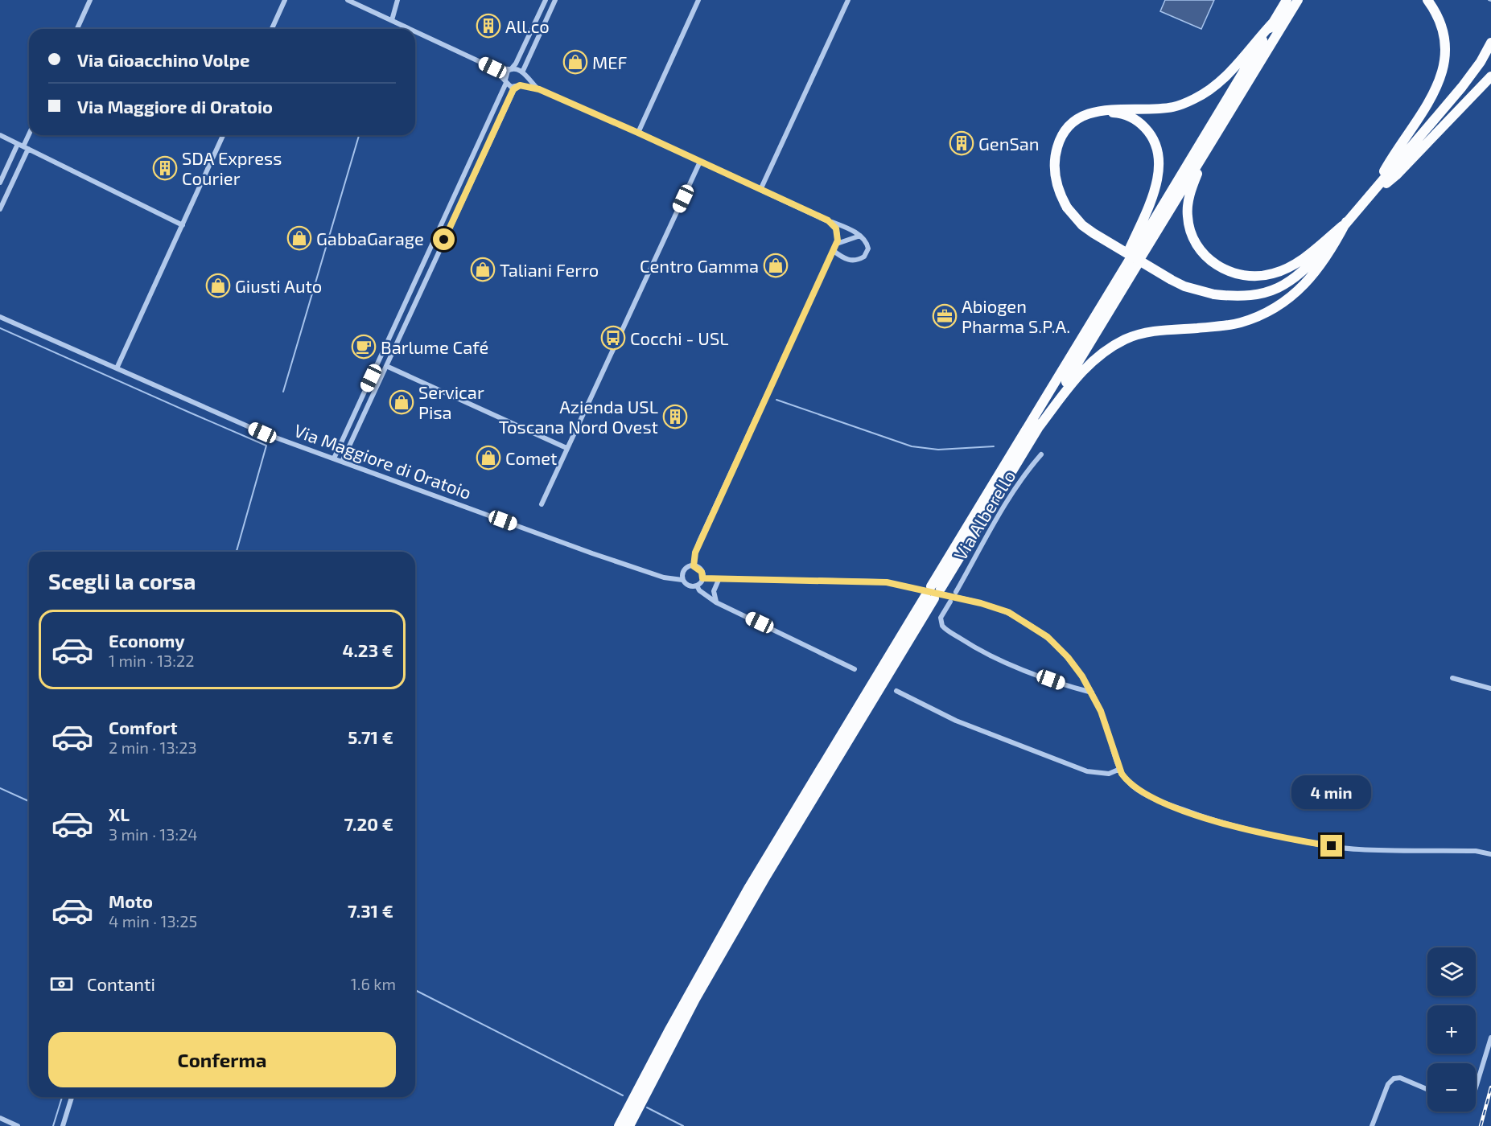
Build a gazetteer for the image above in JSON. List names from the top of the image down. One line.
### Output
{"streets":{"street":["Via Maggiore di Oratoio","Via Alberello"]},"places":{"building":["All.co","GenSan","SDA Express Courier","Azienda USL Toscana Nord Ovest"],"shop":["MEF","GabbaGarage","Centro Gamma","Taliani Ferro","Giusti Auto","Servicar Pisa","Comet"],"office":["Abiogen Pharma S.P.A."],"bus stop":["Cocchi - USL"],"cafe":["Barlume Café"]},"page":{"banner":["Via Gioacchino Volpe","Via Maggiore di Oratoio"],"heading":"Scegli la corsa","list":[{"name":"Economy","note":"1 min · 13:22","value":"4.23 €"},{"name":"Comfort","note":"2 min · 13:23","value":"5.71 €"},{"name":"XL","note":"3 min · 13:24","value":"7.20 €"},{"name":"Moto","note":"4 min · 13:25","value":"7.31 €"}],"bubble":"4 min","map_buttons":["+","−"],"pay":["Contanti","1.6 km"],"buttons":"Conferma"}}
